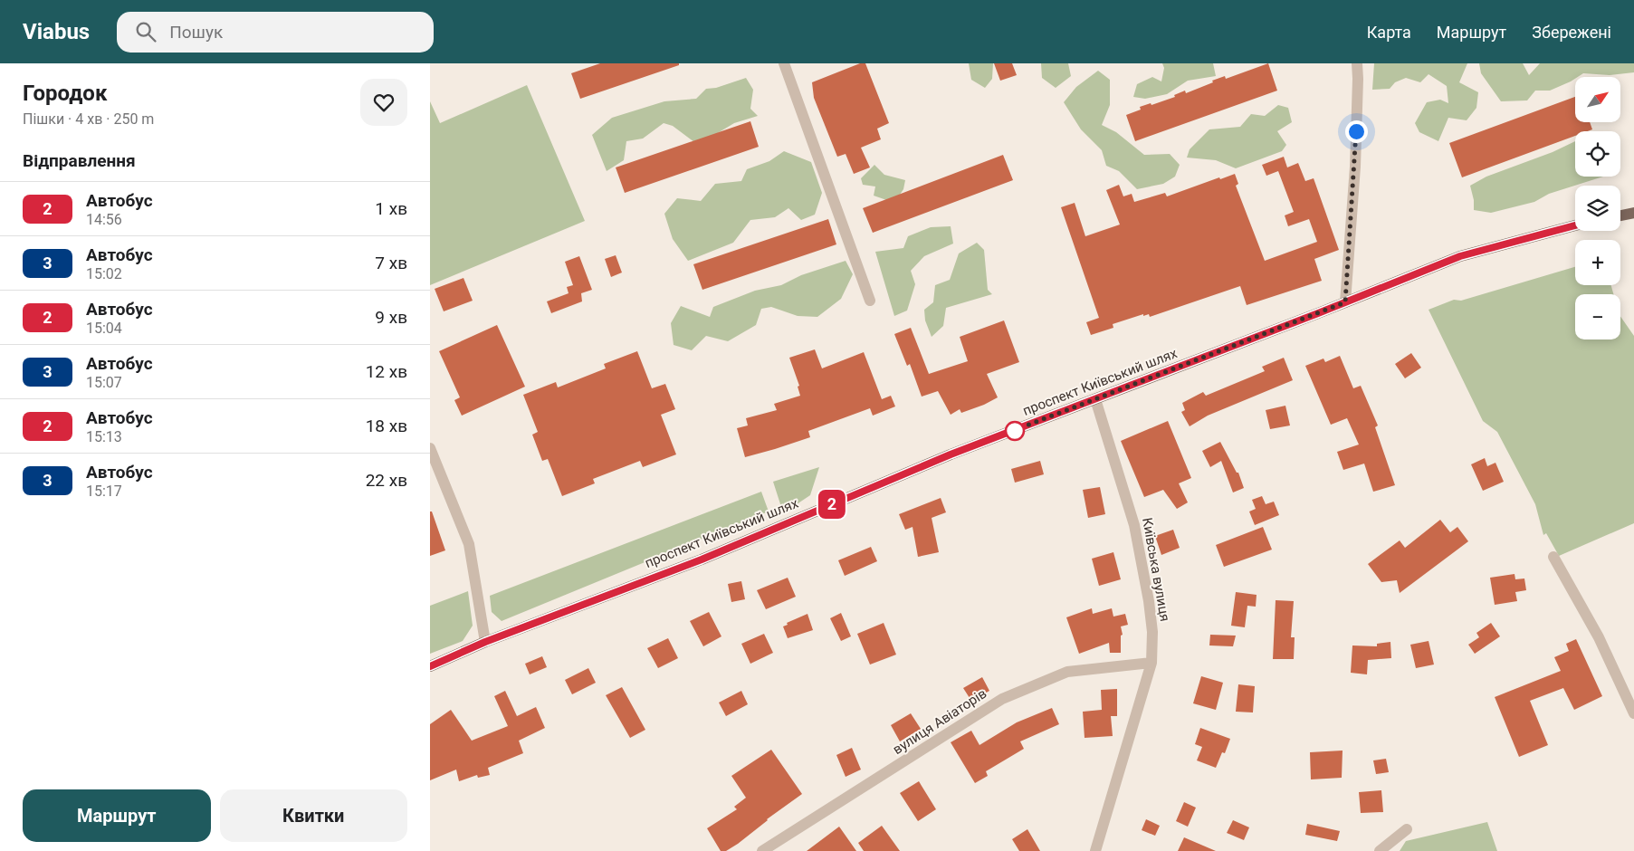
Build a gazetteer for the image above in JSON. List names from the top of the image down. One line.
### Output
{"streets":{"main road":["проспект Київський шлях"],"street":["Київська вулиця","вулиця Авіаторів"]},"crossings":[["проспект Київський шлях","Київська вулиця"],["Київська вулиця","вулиця Авіаторів"]],"lines":["bus line 2"],"north":"top right","page":{"header":"Viabus","search":"Пошук","nav":["Карта","Маршрут","Збережені"],"heading":[["Городок","Пішки · 4 хв · 250 m"],"Відправлення"],"on_map":"2","map_buttons":["+","−"],"list":[{"mark":"2","name":"Автобус","note":"14:56","value":"1 хв"},{"mark":"3","name":"Автобус","note":"15:02","value":"7 хв"},{"mark":"2","name":"Автобус","note":"15:04","value":"9 хв"},{"mark":"3","name":"Автобус","note":"15:07","value":"12 хв"},{"mark":"2","name":"Автобус","note":"15:13","value":"18 хв"},{"mark":"3","name":"Автобус","note":"15:17","value":"22 хв"}],"buttons":["Маршрут","Квитки"]}}
